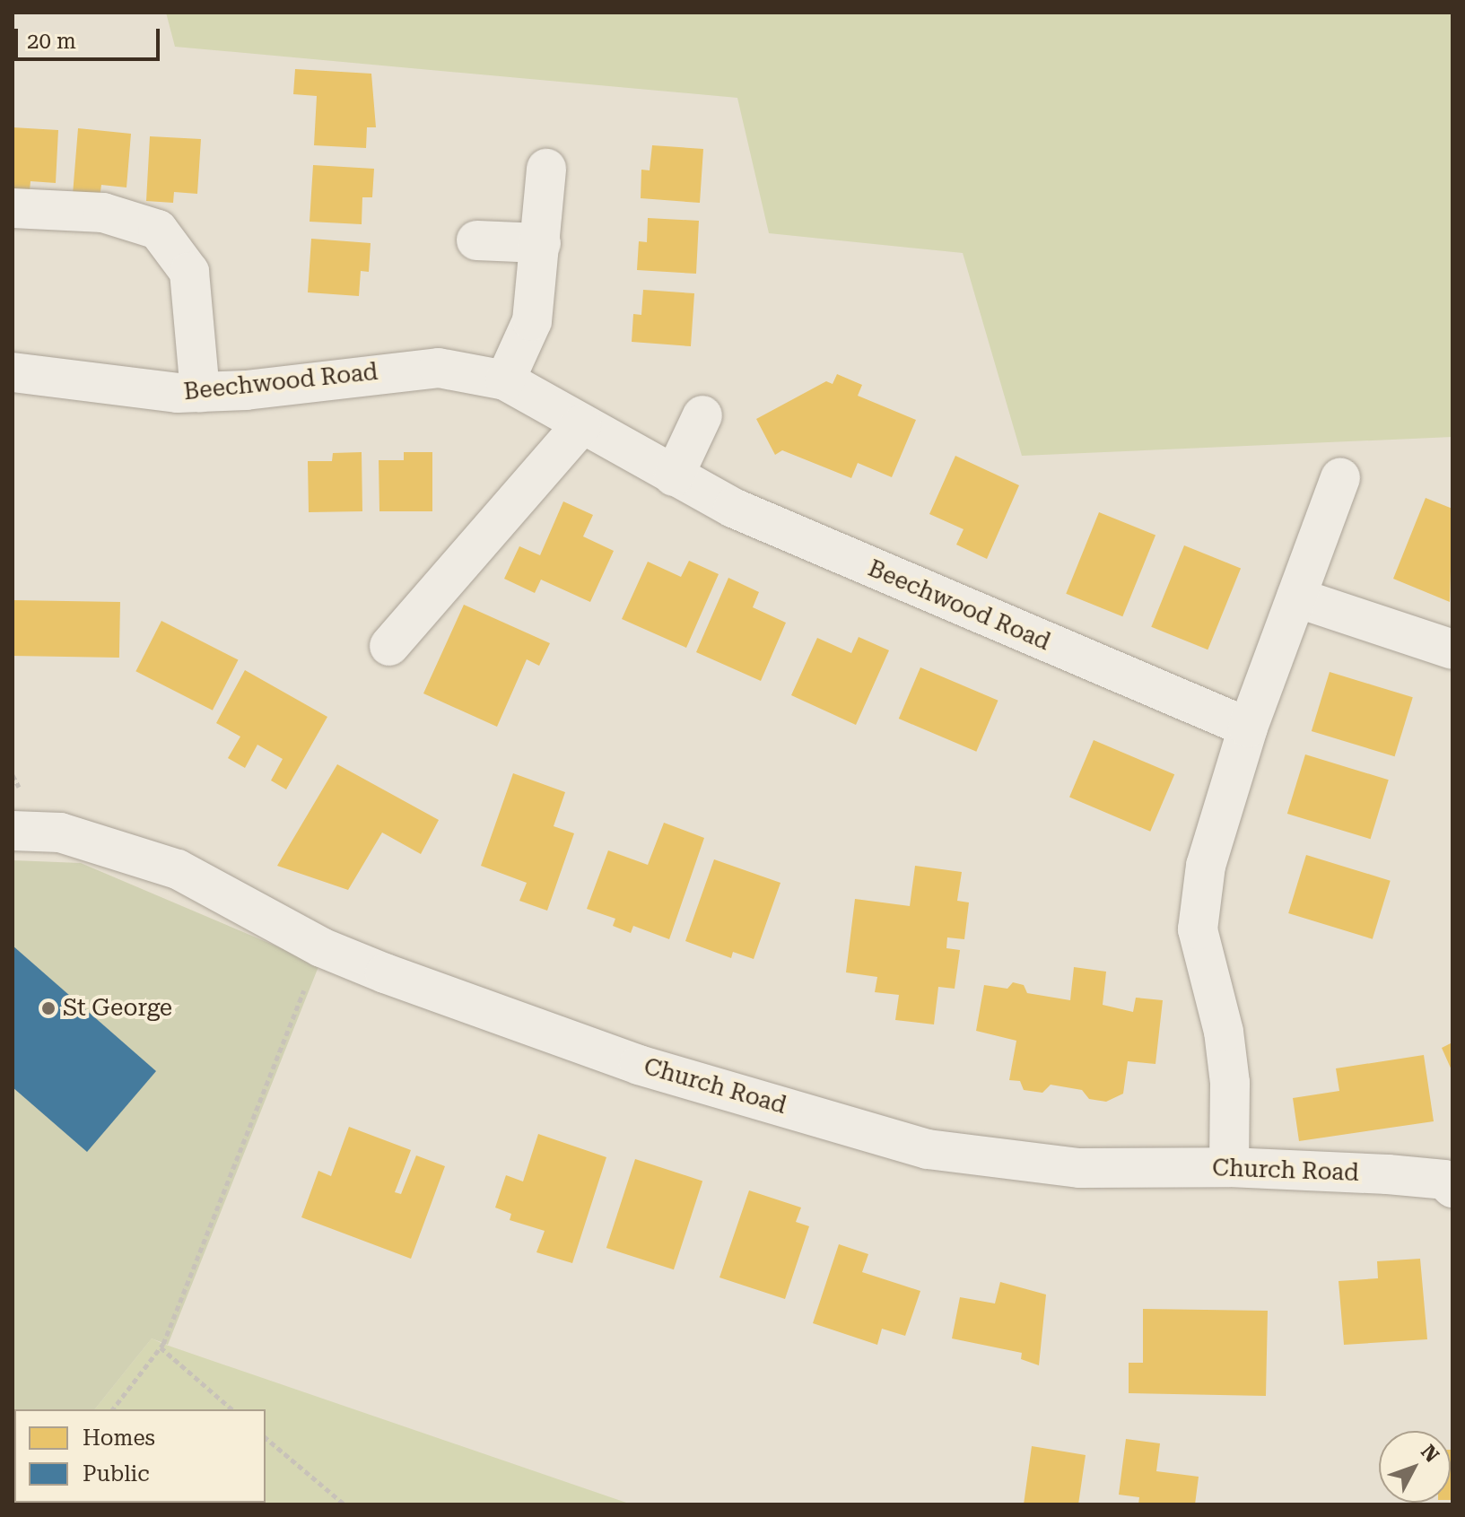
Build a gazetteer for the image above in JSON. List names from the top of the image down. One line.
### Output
{"streets":{"street":["Beechwood Road","Church Road"]},"places":["St George"],"legend":["Homes","Public"],"scale_bar":"20 m","north":"top right"}
